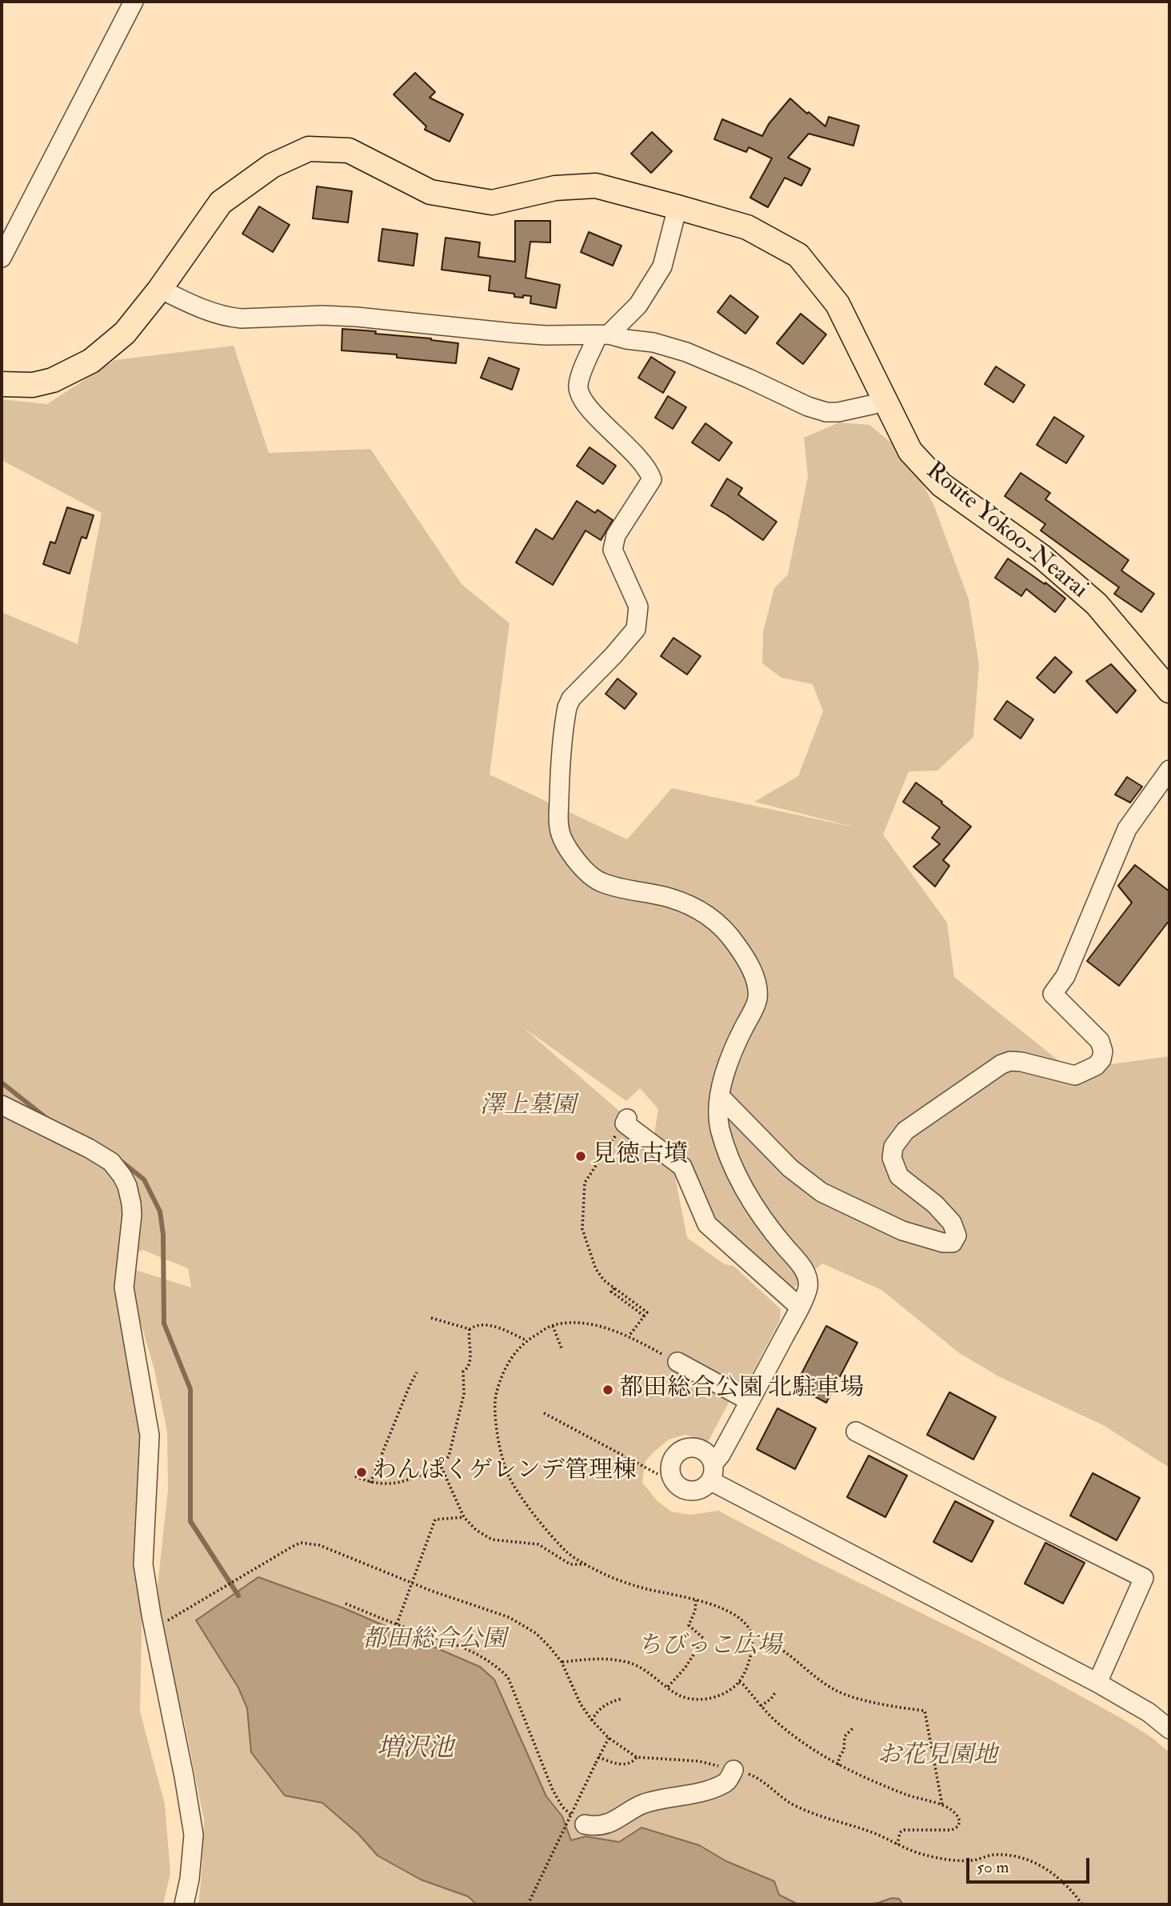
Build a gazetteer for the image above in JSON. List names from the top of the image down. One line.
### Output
{"streets":{"main road":["Route Yokoo-Nearai"]},"water":["増沢池"],"parks":["澤上墓園","都田総合公園","ちびっこ広場","お花見園地"],"places":["見徳古墳","都田総合公園 北駐車場","わんぱくゲレンデ管理棟"],"scale_bar":"50 m"}
